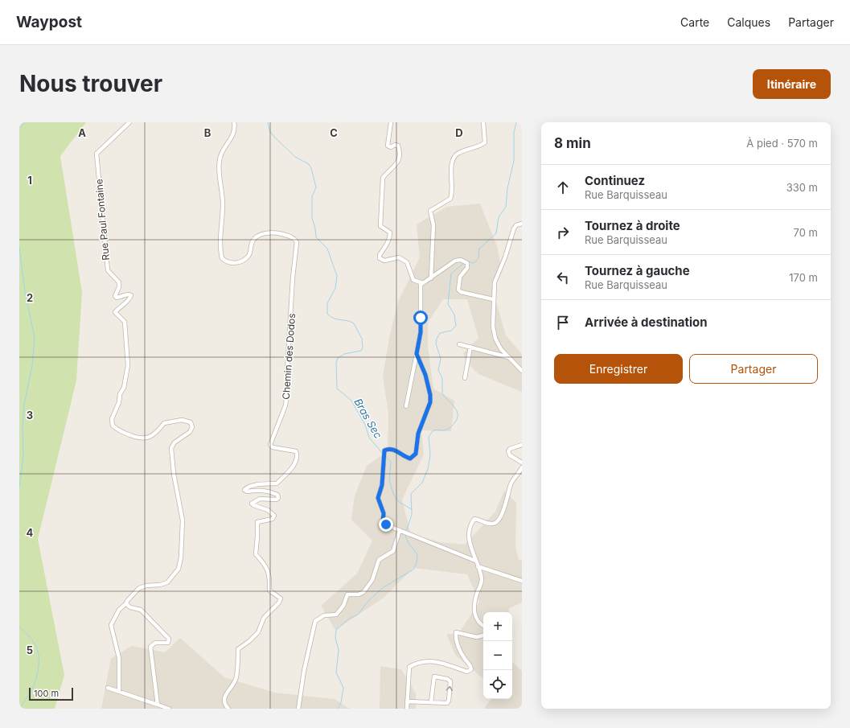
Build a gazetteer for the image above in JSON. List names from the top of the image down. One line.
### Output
{"streets":{"street":["Rue Paul Fontaine","Chemin des Dodos"]},"water":["Bras Sec"],"scale_bar":"100 m","page":{"header":"Waypost","nav":["Carte","Calques","Partager"],"buttons":["Itinéraire",["Enregistrer","Partager"]],"title":"Nous trouver","heading":["8 min","À pied · 570 m"],"list":[["Continuez","Rue Barquisseau","330 m"],["Tournez à droite","Rue Barquisseau","70 m"],["Tournez à gauche","Rue Barquisseau","170 m"],"Arrivée à destination"],"map_buttons":["+","−"],"scale":"100 m"},"grid":{"columns":["A","B","C","D"],"rows":["1","2","3","4","5"]}}
